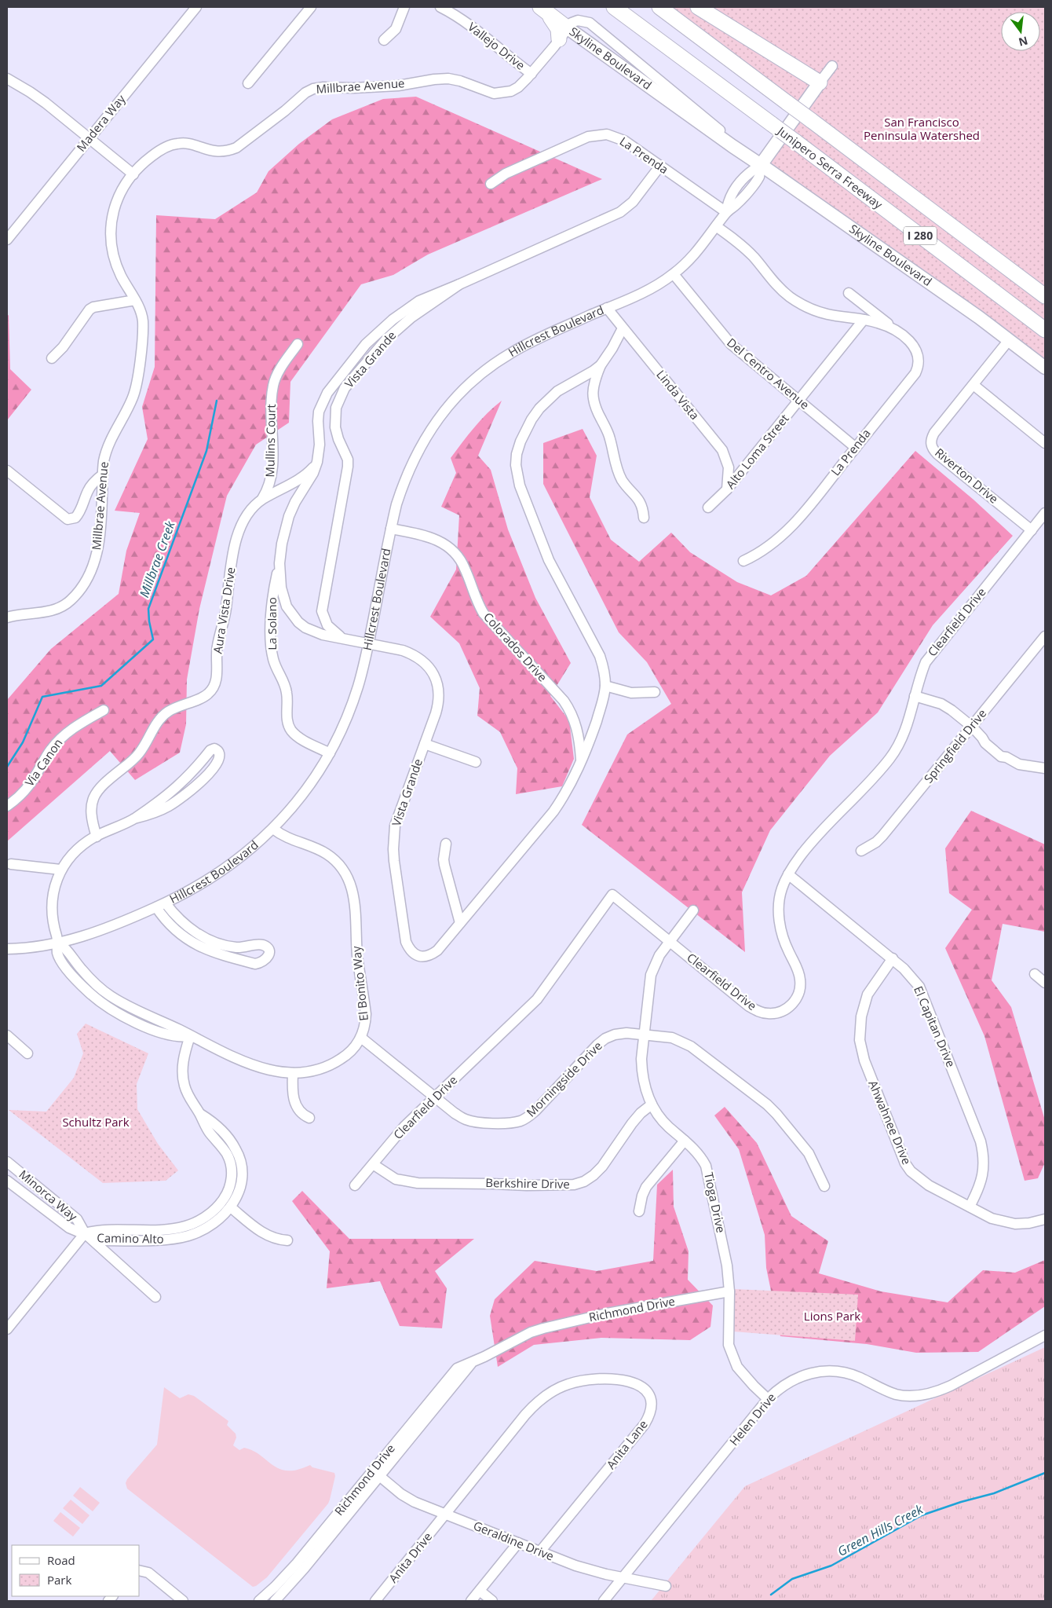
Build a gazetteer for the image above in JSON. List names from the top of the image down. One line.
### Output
{"streets":{"highway":["Junipero Serra Freeway","I 280"],"main road":["Skyline Boulevard","Hillcrest Boulevard"],"street":["Vallejo Drive","Millbrae Avenue","Madera Way","La Prenda","Vista Grande","Del Centro Avenue","Linda Vista","Mullins Court","Alto Loma Street","Riverton Drive","Aura Vista Drive","Clearfield Drive","La Solano","Colorados Drive","Springfield Drive","Via Canon","El Bonito Way","El Capitan Drive","Morningside Drive","Ahwahnee Drive","Berkshire Drive","Minorca Way","Tioga Drive","Camino Alto","Richmond Drive","Helen Drive","Anita Lane","Geraldine Drive","Anita Drive"]},"crossings":[["Vallejo Drive","Millbrae Avenue"],["Skyline Boulevard","Millbrae Avenue"],["Skyline Boulevard","Hillcrest Boulevard"],["Skyline Boulevard","Riverton Drive"],["La Prenda","Hillcrest Boulevard"],["La Prenda","Vista Grande"],["La Prenda","Del Centro Avenue"],["La Prenda","Alto Loma Street"],["Hillcrest Boulevard","Vista Grande"],["Hillcrest Boulevard","Del Centro Avenue"],["Hillcrest Boulevard","Linda Vista"],["Hillcrest Boulevard","La Solano"],["Hillcrest Boulevard","Colorados Drive"],["Hillcrest Boulevard","El Bonito Way"],["Vista Grande","Linda Vista"],["Vista Grande","Colorados Drive"],["Del Centro Avenue","Alto Loma Street"],["Linda Vista","Alto Loma Street"],["Mullins Court","Aura Vista Drive"],["Riverton Drive","Clearfield Drive"],["Aura Vista Drive","El Bonito Way"],["Clearfield Drive","El Capitan Drive"],["Clearfield Drive","Morningside Drive"],["Clearfield Drive","Berkshire Drive"],["Clearfield Drive","Tioga Drive"],["El Bonito Way","Morningside Drive"],["El Bonito Way","Camino Alto"],["El Capitan Drive","Ahwahnee Drive"],["Morningside Drive","Tioga Drive"],["Berkshire Drive","Tioga Drive"],["Minorca Way","Camino Alto"],["Tioga Drive","Richmond Drive"],["Tioga Drive","Helen Drive"],["Richmond Drive","Geraldine Drive"],["Helen Drive","Geraldine Drive"],["Anita Lane","Geraldine Drive"],["Anita Lane","Anita Drive"],["Geraldine Drive","Anita Drive"]],"water":["Millbrae Creek","Green Hills Creek"],"parks":["San Francisco Peninsula Watershed","Schultz Park","Lions Park"],"legend":["Road","Park"],"north":"bottom"}
